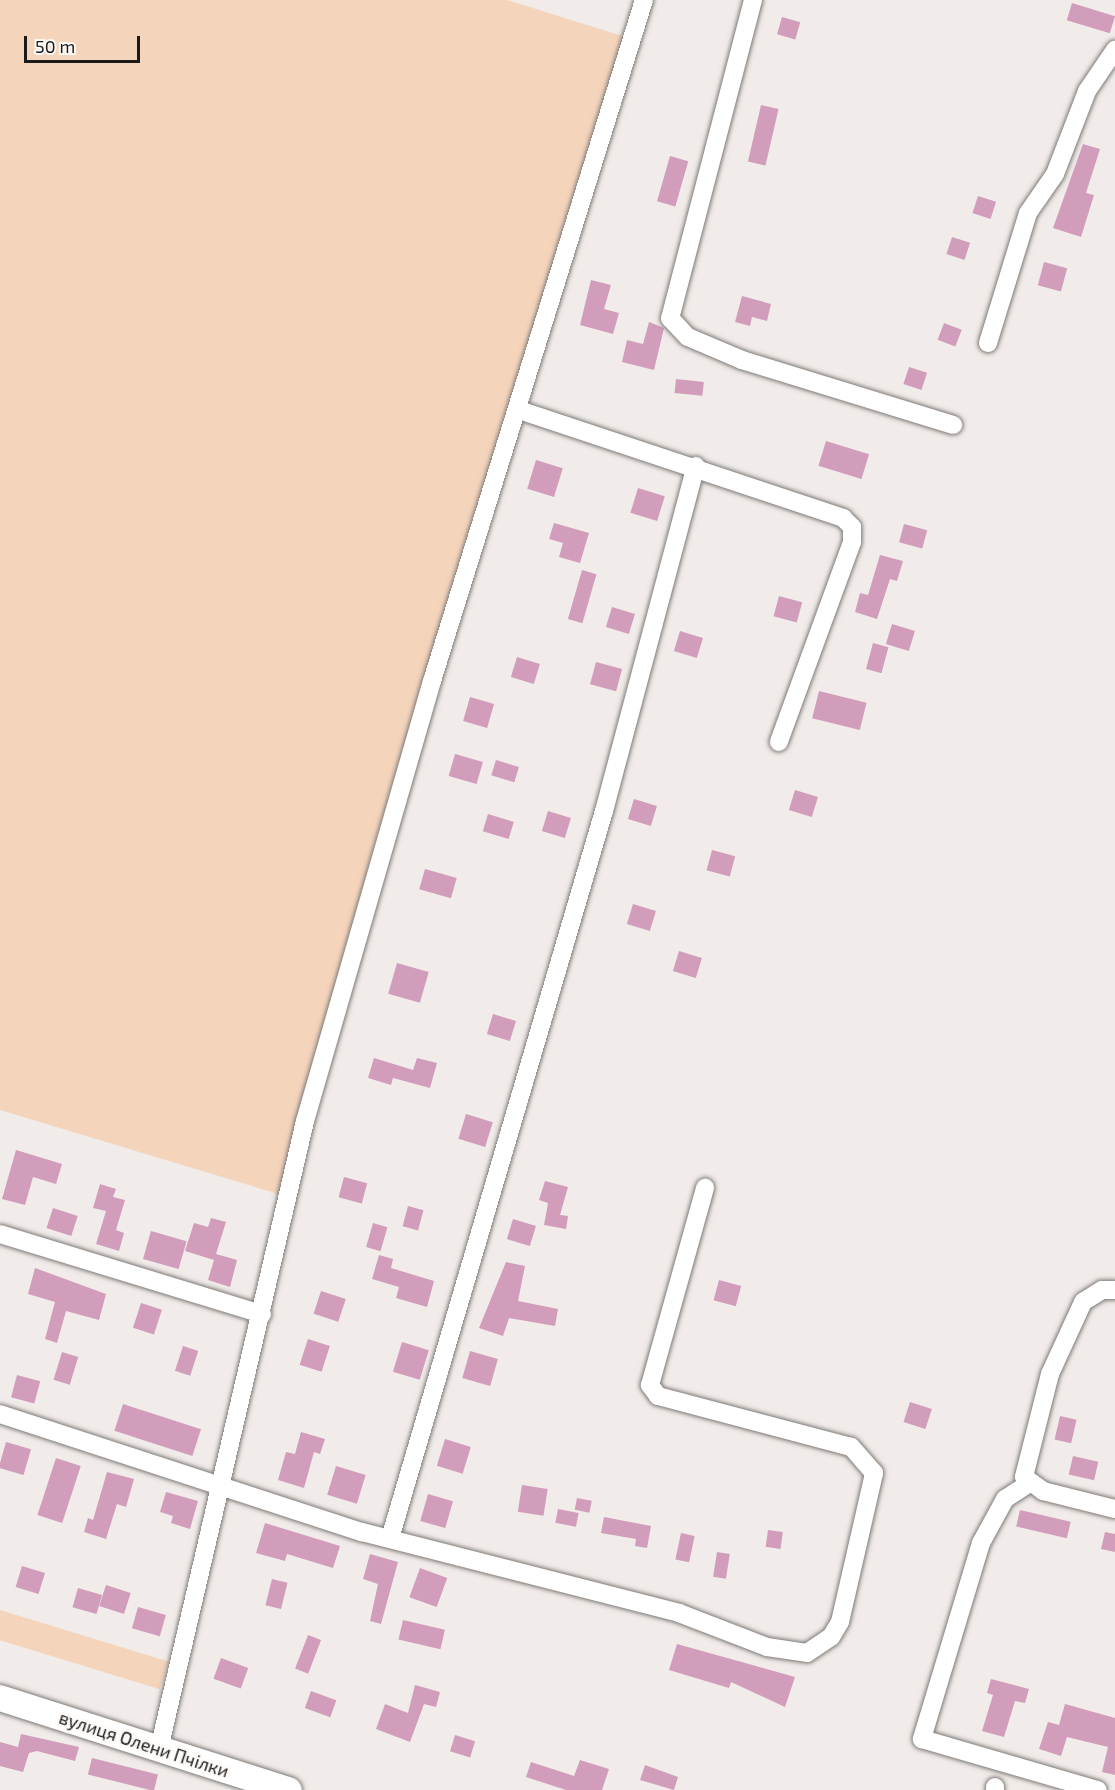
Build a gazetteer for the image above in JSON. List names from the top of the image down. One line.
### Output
{"streets":{"street":["вулиця Олени Пчілки"]},"scale_bar":"50 m"}
